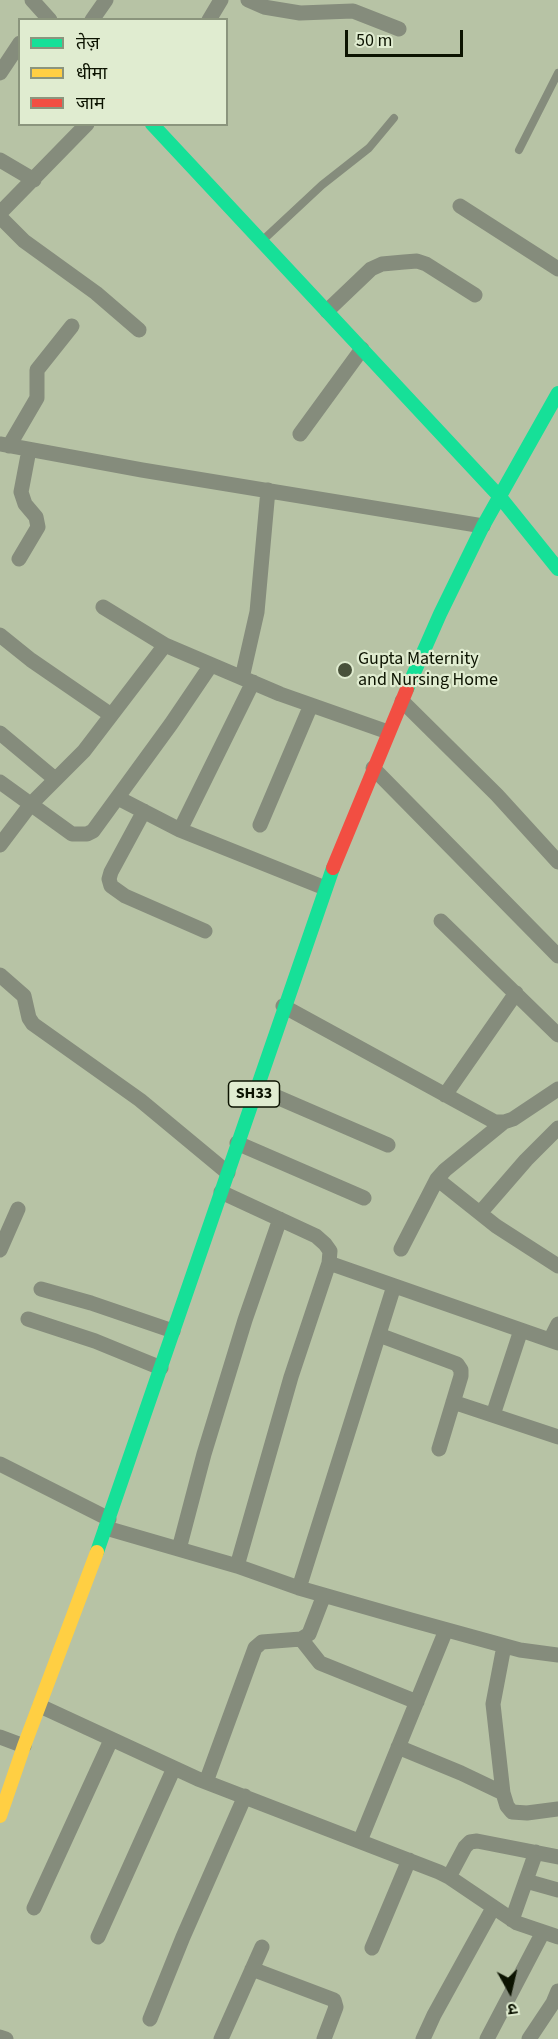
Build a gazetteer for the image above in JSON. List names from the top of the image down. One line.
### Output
{"streets":{"main road":["SH33"]},"places":["Gupta Maternity and Nursing Home"],"legend":["तेज़","धीमा","जाम"],"scale_bar":"50 m","north":"bottom"}
